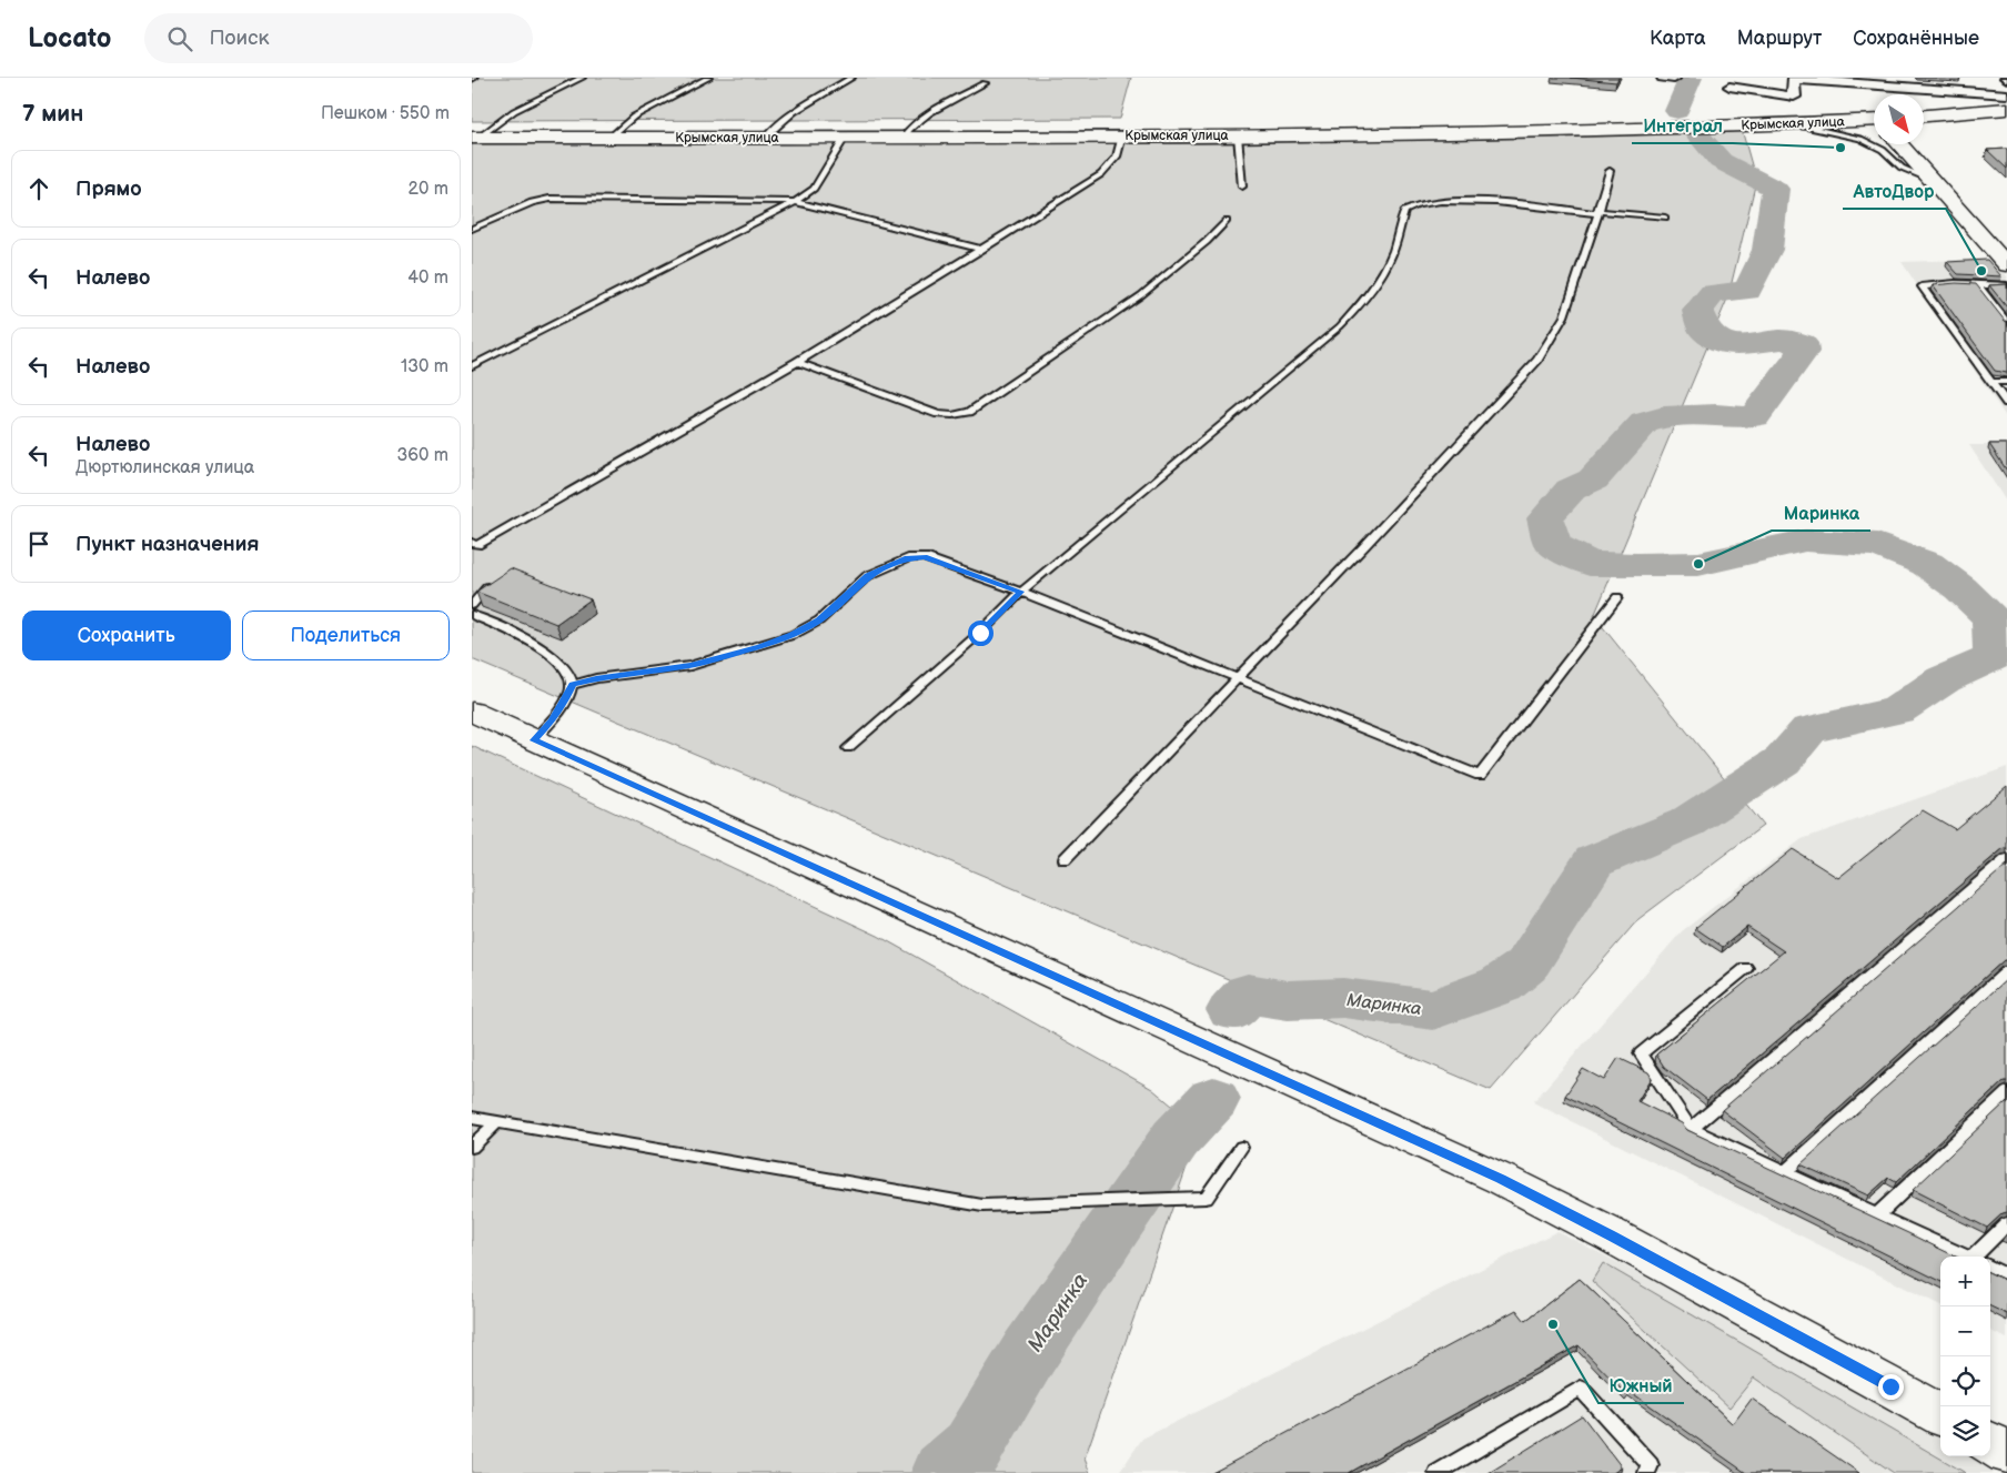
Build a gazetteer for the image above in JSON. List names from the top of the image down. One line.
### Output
{"streets":{"main road":["Крымская улица"]},"water":["Маринка"],"places":["Интеграл","АвтоДвор","Маринка","Южный"],"north":"bottom right","page":{"header":"Locato","search":"Поиск","nav":["Карта","Маршрут","Сохранённые"],"heading":["7 мин","Пешком · 550 m"],"list":[["Прямо","20 m"],["Налево","40 m"],["Налево","130 m"],["Налево","Дюртюлинская улица","360 m"],"Пункт назначения"],"buttons":["Сохранить","Поделиться"],"map_buttons":["+","−"]}}
